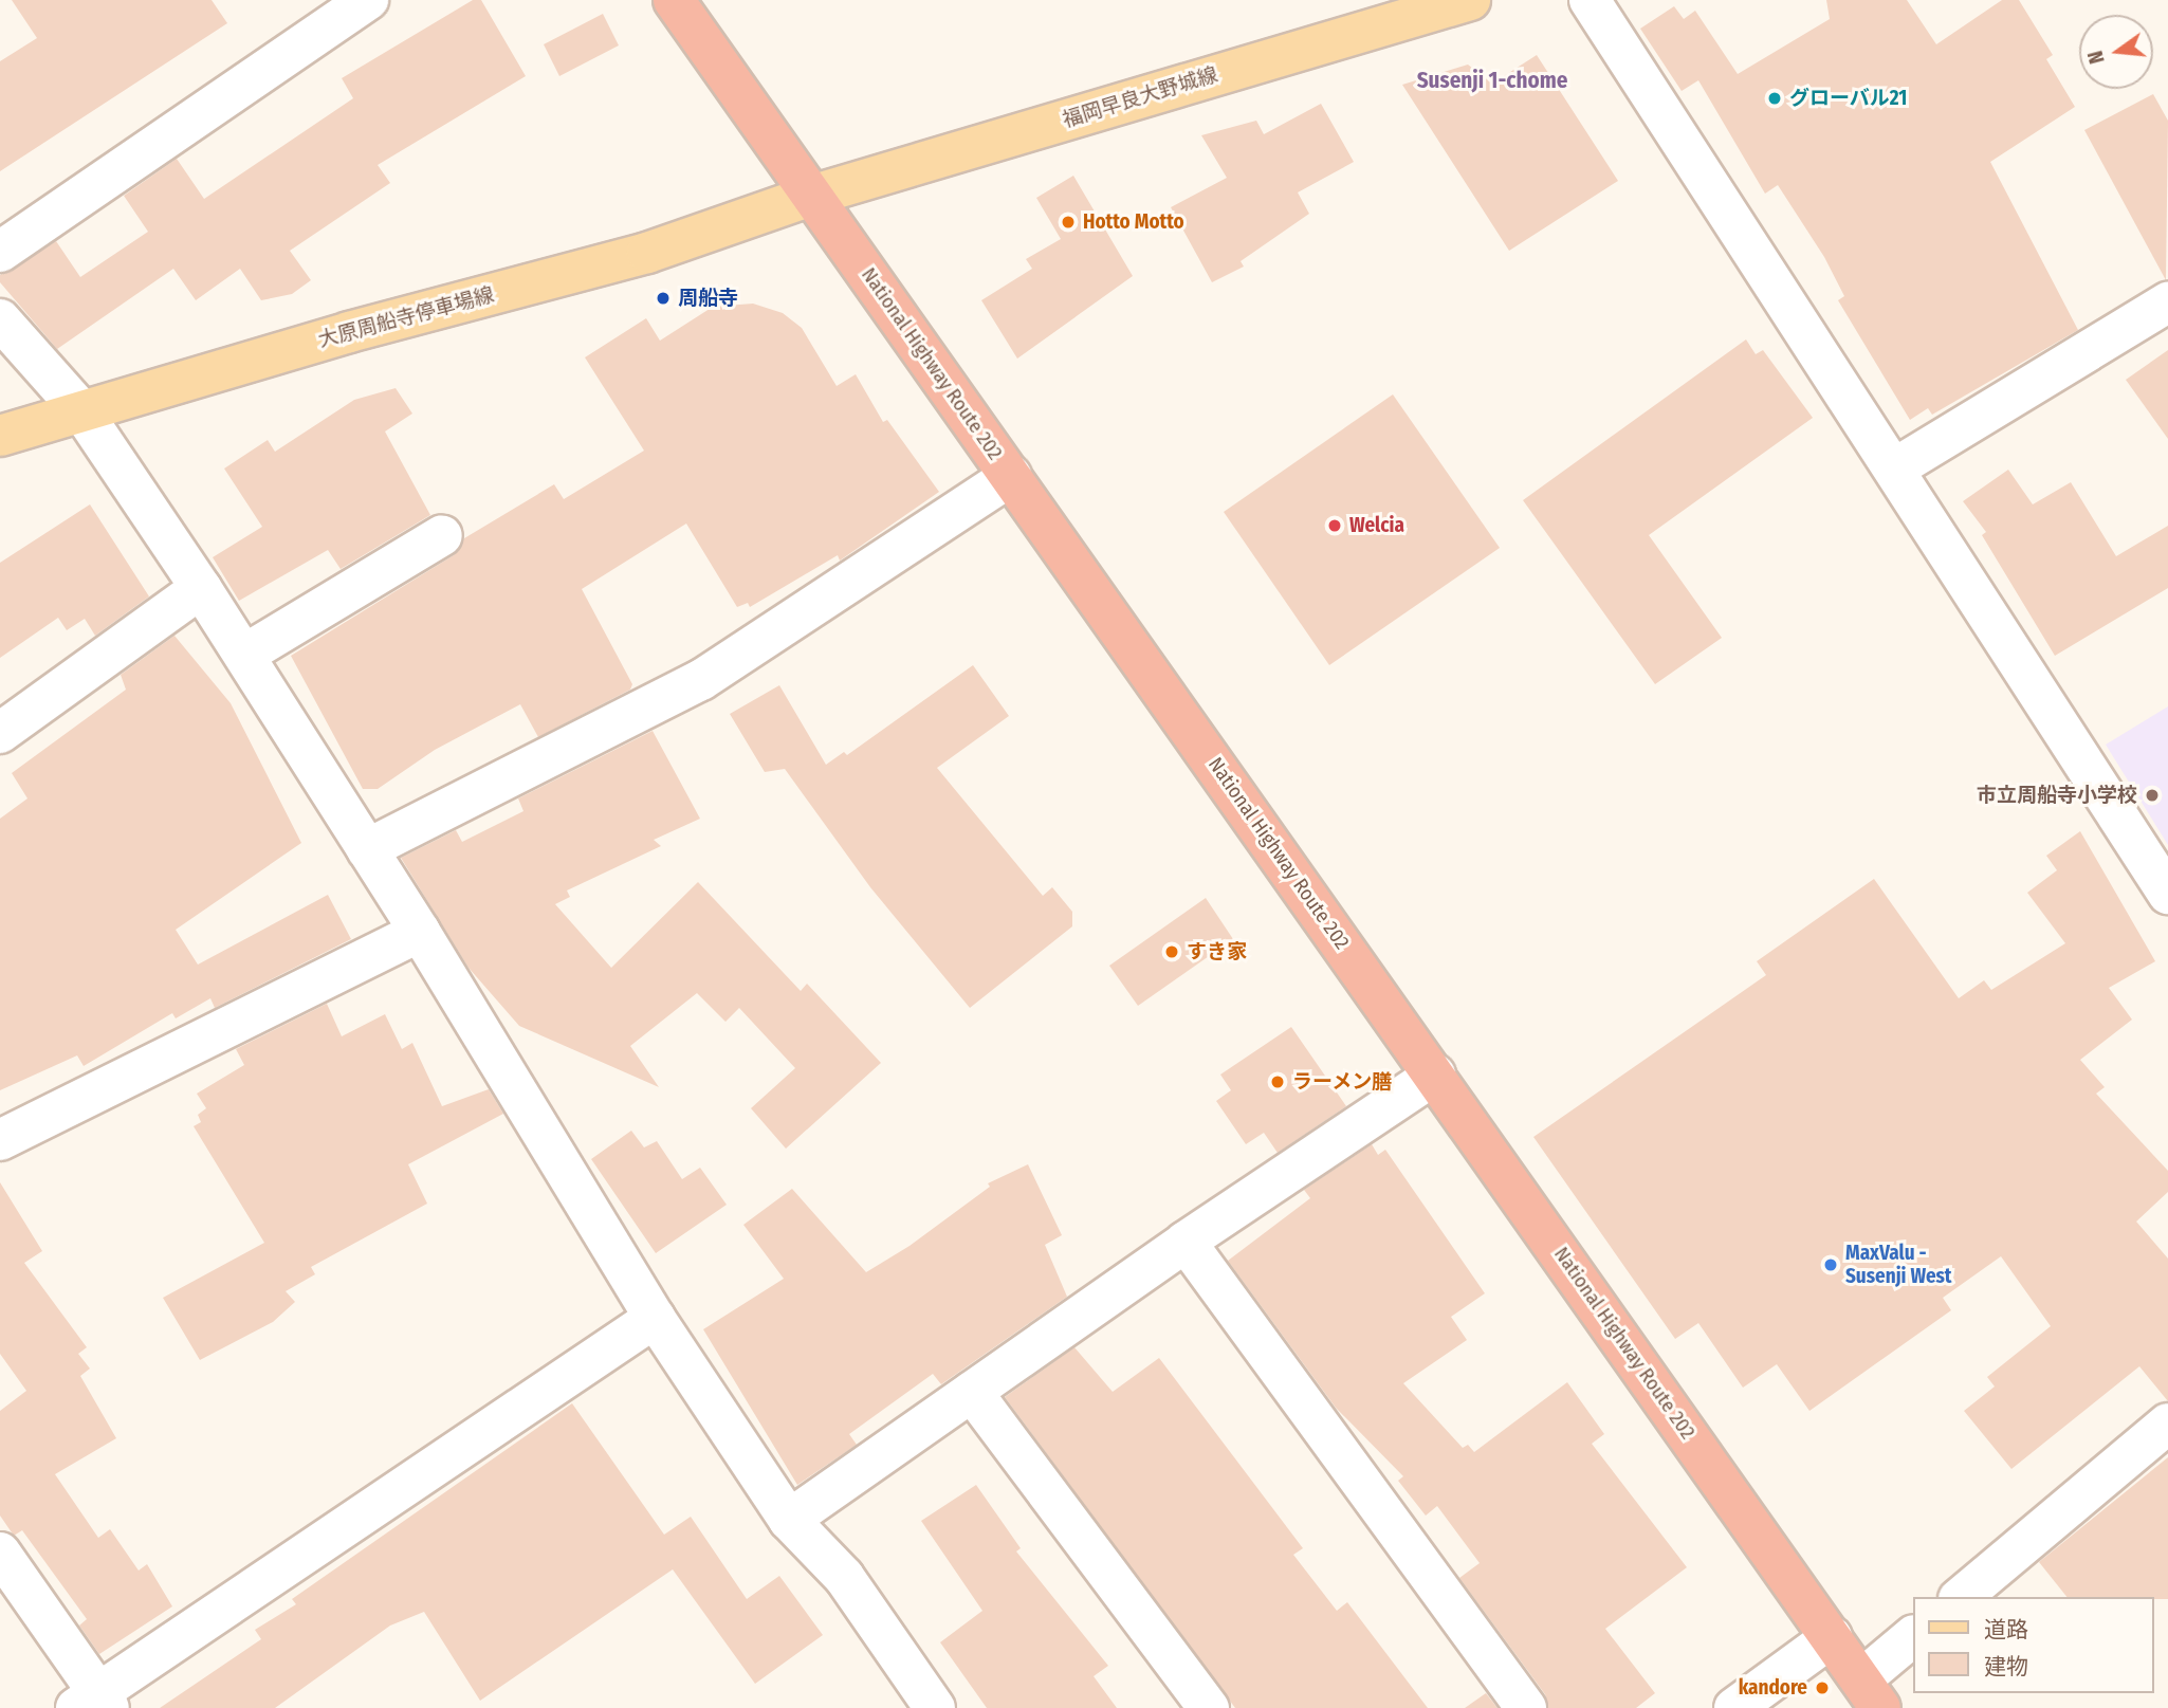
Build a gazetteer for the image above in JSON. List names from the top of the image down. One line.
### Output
{"streets":{"highway":["National Highway Route 202"],"main road":["福岡早良大野城線","大原周船寺停車場線"]},"crossings":[["福岡早良大野城線","大原周船寺停車場線"],["福岡早良大野城線","National Highway Route 202"],["大原周船寺停車場線","National Highway Route 202"]],"districts":["Susenji 1-chome"],"places":["グローバル21","Hotto Motto","周船寺","Welcia","市立周船寺小学校","すき家","ラーメン膳","MaxValu - Susenji West","kandore"],"legend":["道路","建物"],"north":"left"}
